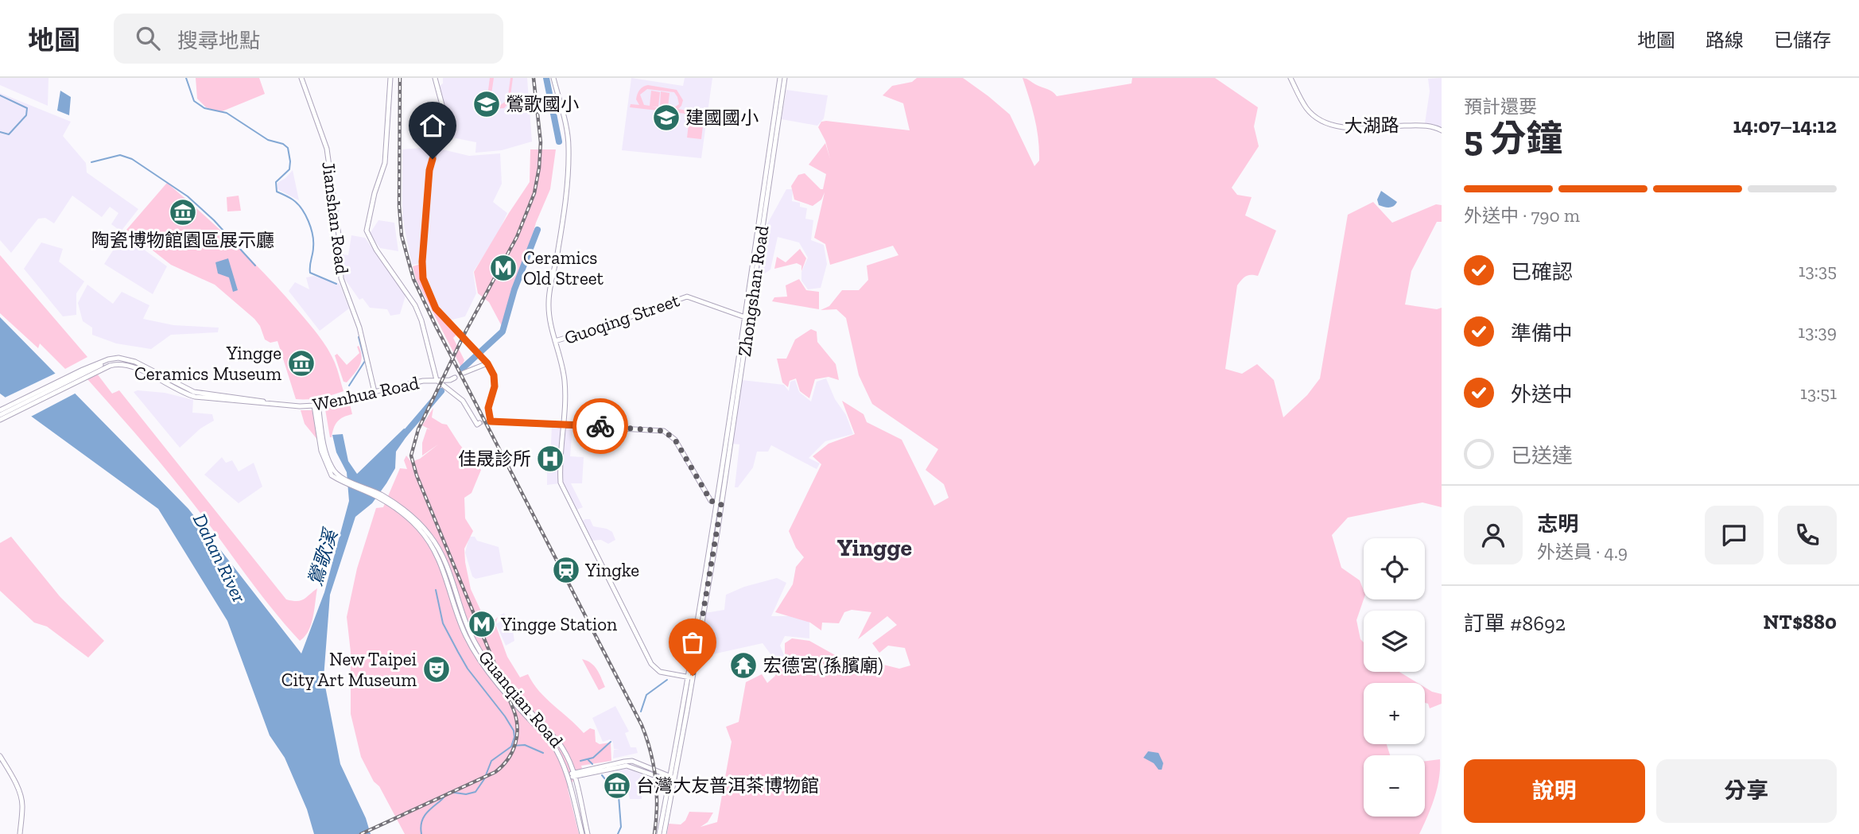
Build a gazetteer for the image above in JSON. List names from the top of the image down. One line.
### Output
{"streets":{"street":["大湖路","Jianshan Road","Zhongshan Road","Guoqing Street","Wenhua Road","Guanqian Road"]},"crossings":[["Jianshan Road","Wenhua Road"],["Zhongshan Road","Guoqing Street"]],"districts":["Yingge"],"water":["Dahan River","鶯歌溪"],"places":{"school or university":["鶯歌國小","建國國小"],"museum":["陶瓷博物館園區展示廳","Yingge Ceramics Museum","台灣大友普洱茶博物館"],"metro station":["Ceramics Old Street","Yingge Station"],"hospital":["佳晟診所"],"station":["Yingke"],"temple":["宏德宮(孫臏廟)"],"theatre":["New Taipei City Art Museum"]},"page":{"header":"地圖","search":"搜尋地點","nav":["地圖","路線","已儲存"],"heading":["5 分鐘","預計還要","14:07–14:12"],"panel":["志明","外送員 · 4.9","訂單 #8692","NT$880"],"bar":"外送中 · 790 m","list":[["已確認","13:35"],["準備中","13:39"],["外送中","13:51"],"已送達"],"map_buttons":["+","−"],"buttons":["說明","分享"]}}
